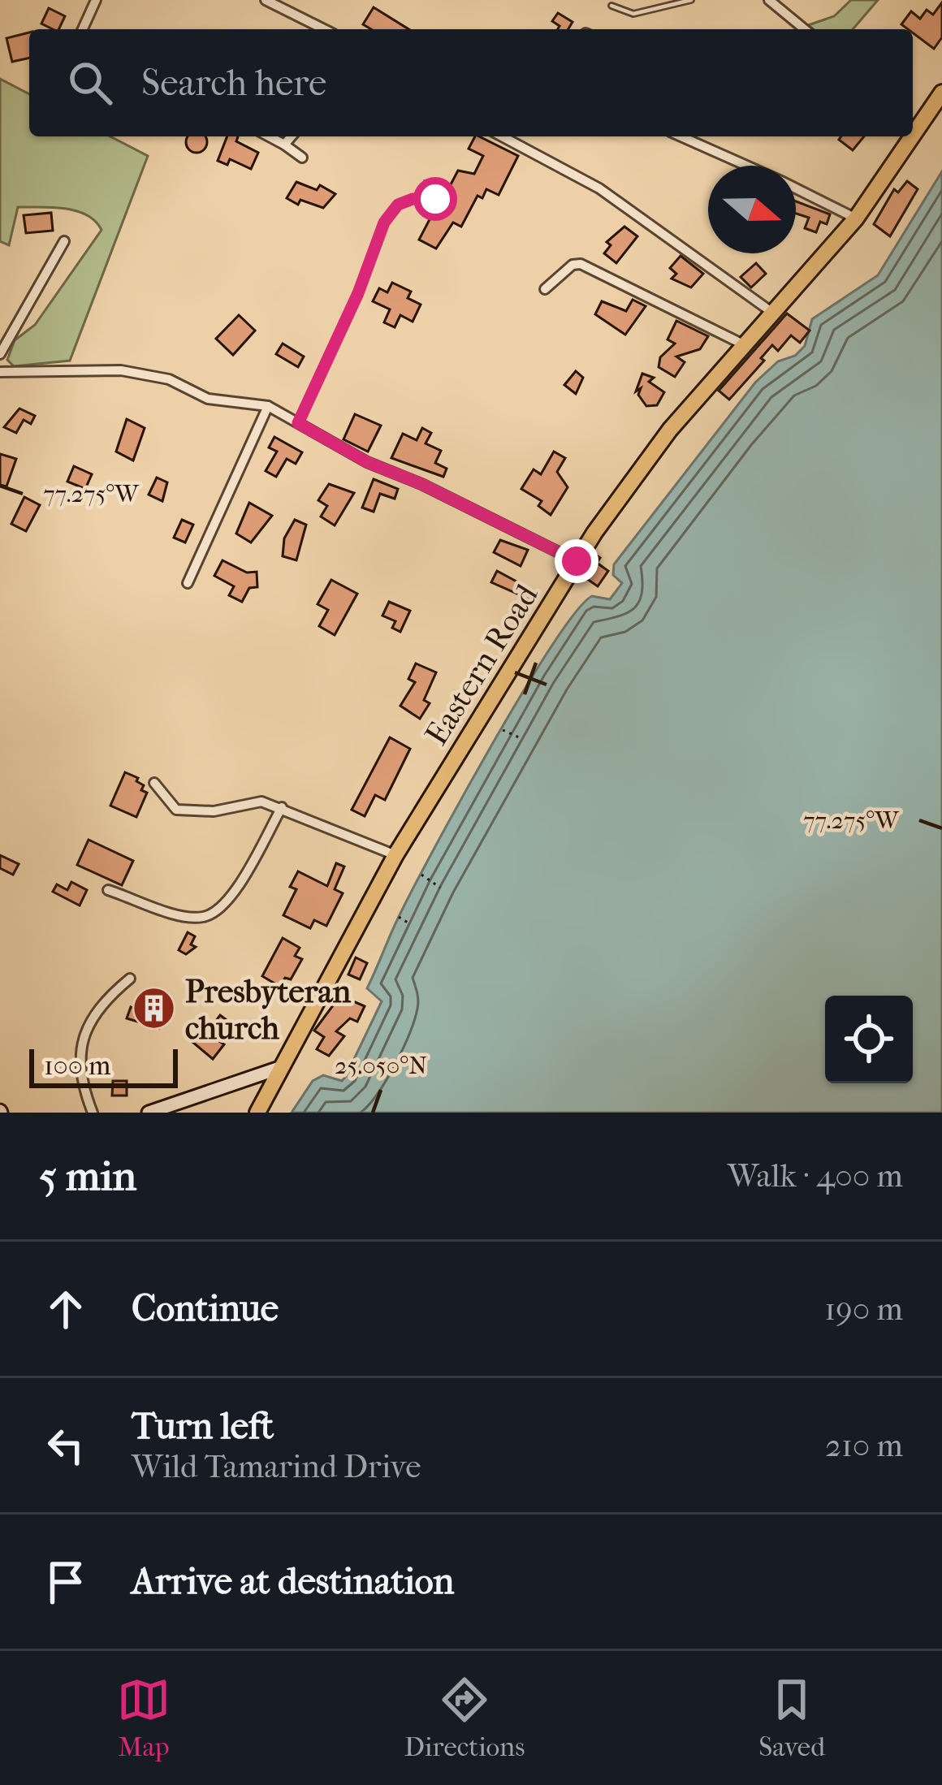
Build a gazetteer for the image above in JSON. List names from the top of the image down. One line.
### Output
{"streets":{"highway":["Eastern Road"]},"places":{"building":["Presbyteran church"]},"scale_bar":"100 m","north":"right","page":{"search":"Search here","scale":"100 m","heading":["5 min","Walk · 400 m"],"list":[["Continue","190 m"],["Turn left","Wild Tamarind Drive","210 m"],"Arrive at destination"],"nav":["Map","Directions","Saved"]},"coordinates":["77.275°W","25.050°N"]}
